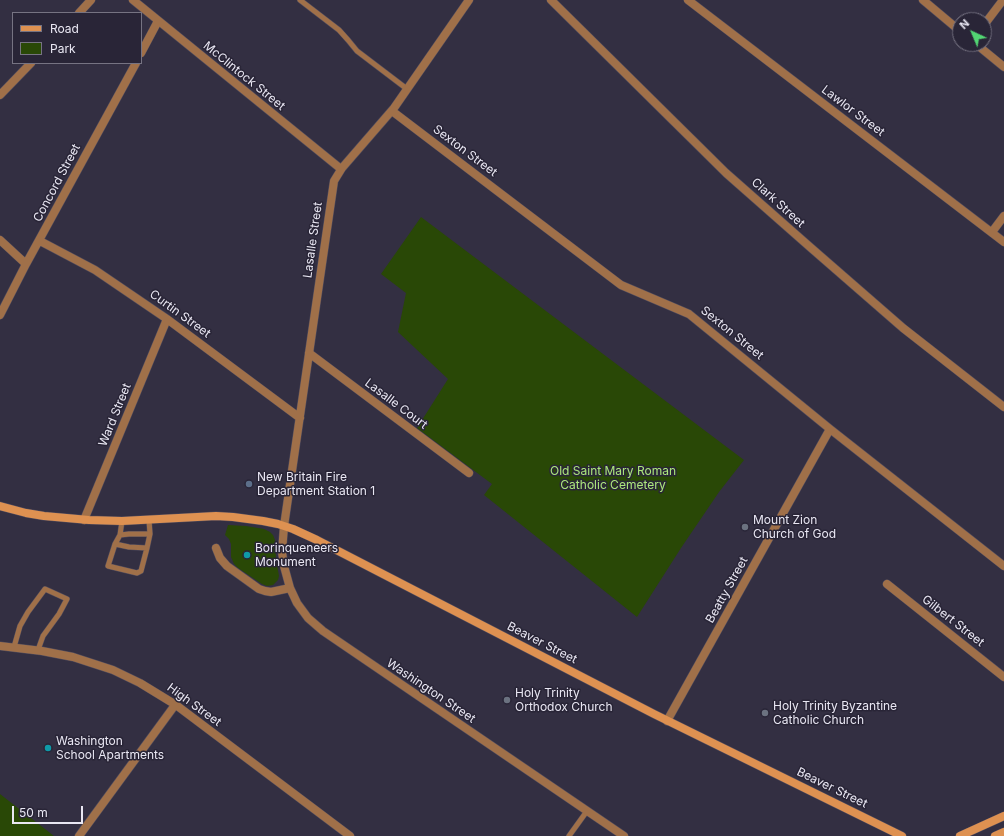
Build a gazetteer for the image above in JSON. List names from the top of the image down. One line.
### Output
{"streets":{"main road":["Beaver Street"],"street":["McClintock Street","Lawlor Street","Sexton Street","Concord Street","Clark Street","Lasalle Street","Curtin Street","Lasalle Court","Ward Street","Beatty Street","Gilbert Street","Washington Street","High Street"]},"crossings":[["McClintock Street","Lasalle Street"],["Sexton Street","Lasalle Street"],["Sexton Street","Beatty Street"],["Concord Street","Curtin Street"],["Lasalle Street","Curtin Street"],["Lasalle Street","Lasalle Court"],["Lasalle Street","Beaver Street"],["Lasalle Street","Washington Street"],["Curtin Street","Ward Street"],["Ward Street","Beaver Street"],["Beatty Street","Beaver Street"],["Beaver Street","Washington Street"]],"parks":["Old Saint Mary Roman Catholic Cemetery"],"places":["New Britain Fire Department Station 1","Mount Zion Church of God","Borinqueneers Monument","Holy Trinity Orthodox Church","Holy Trinity Byzantine Catholic Church","Washington School Apartments"],"legend":["Road","Park"],"scale_bar":"50 m","north":"top left"}
